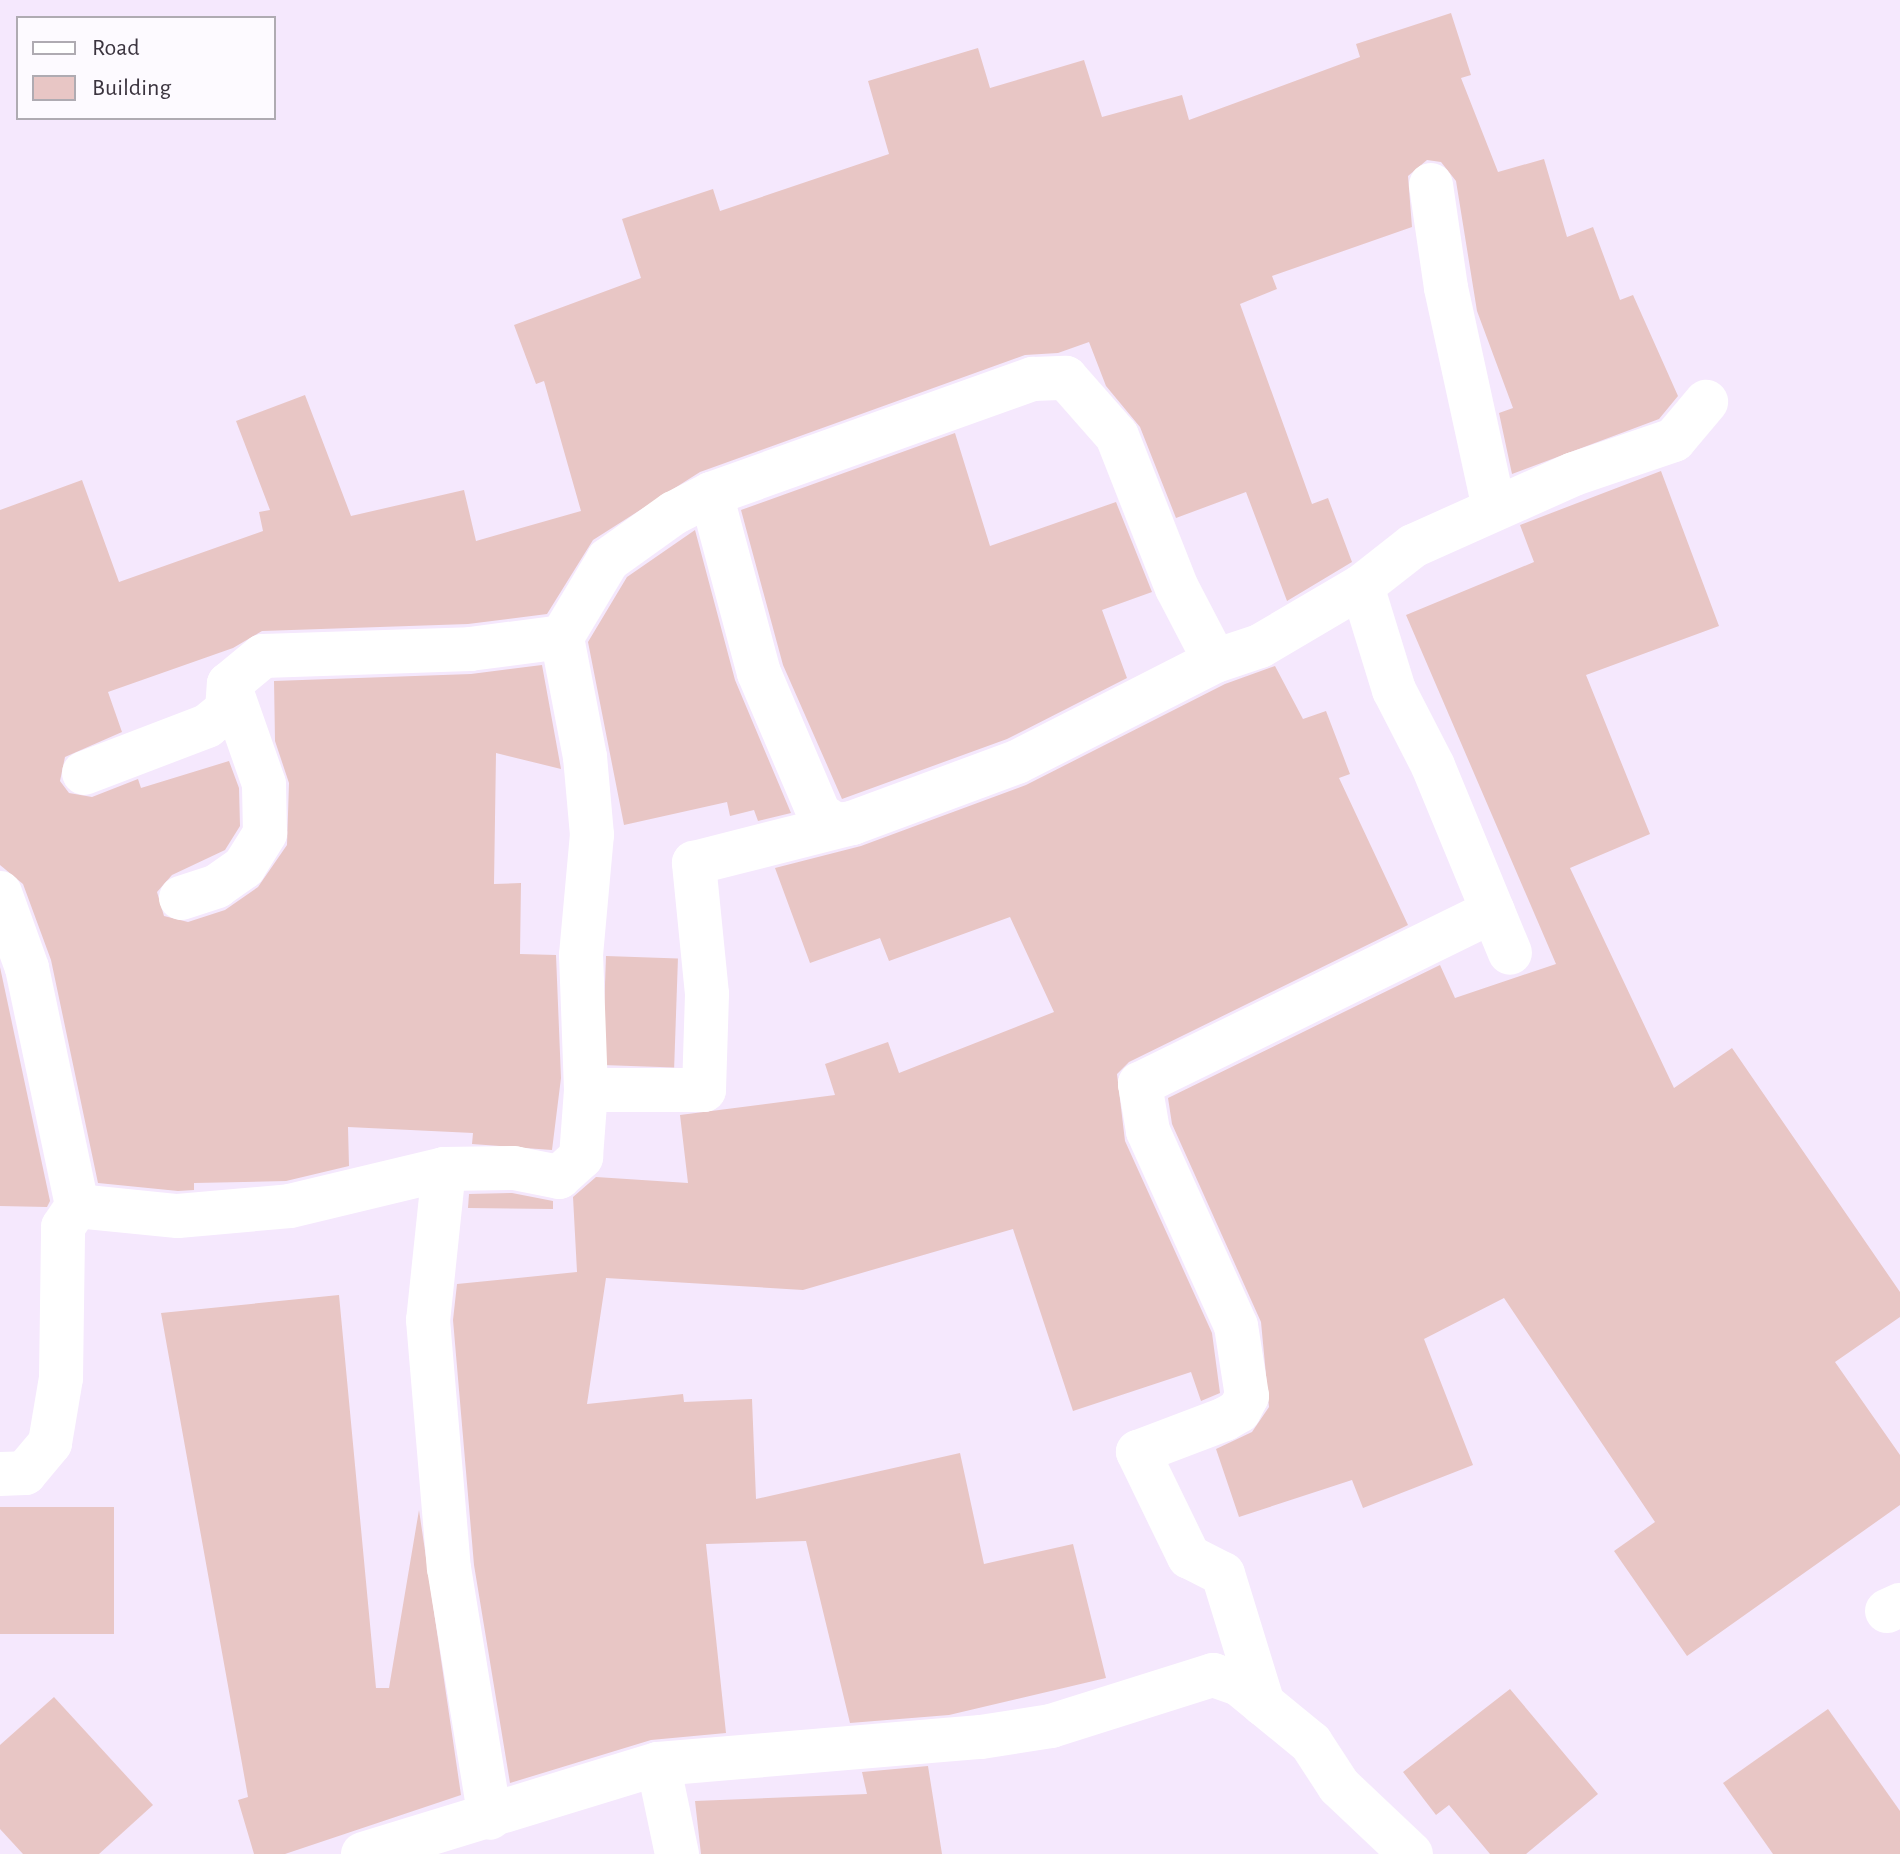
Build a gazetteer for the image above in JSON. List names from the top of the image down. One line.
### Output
{"legend":["Road","Building"]}
